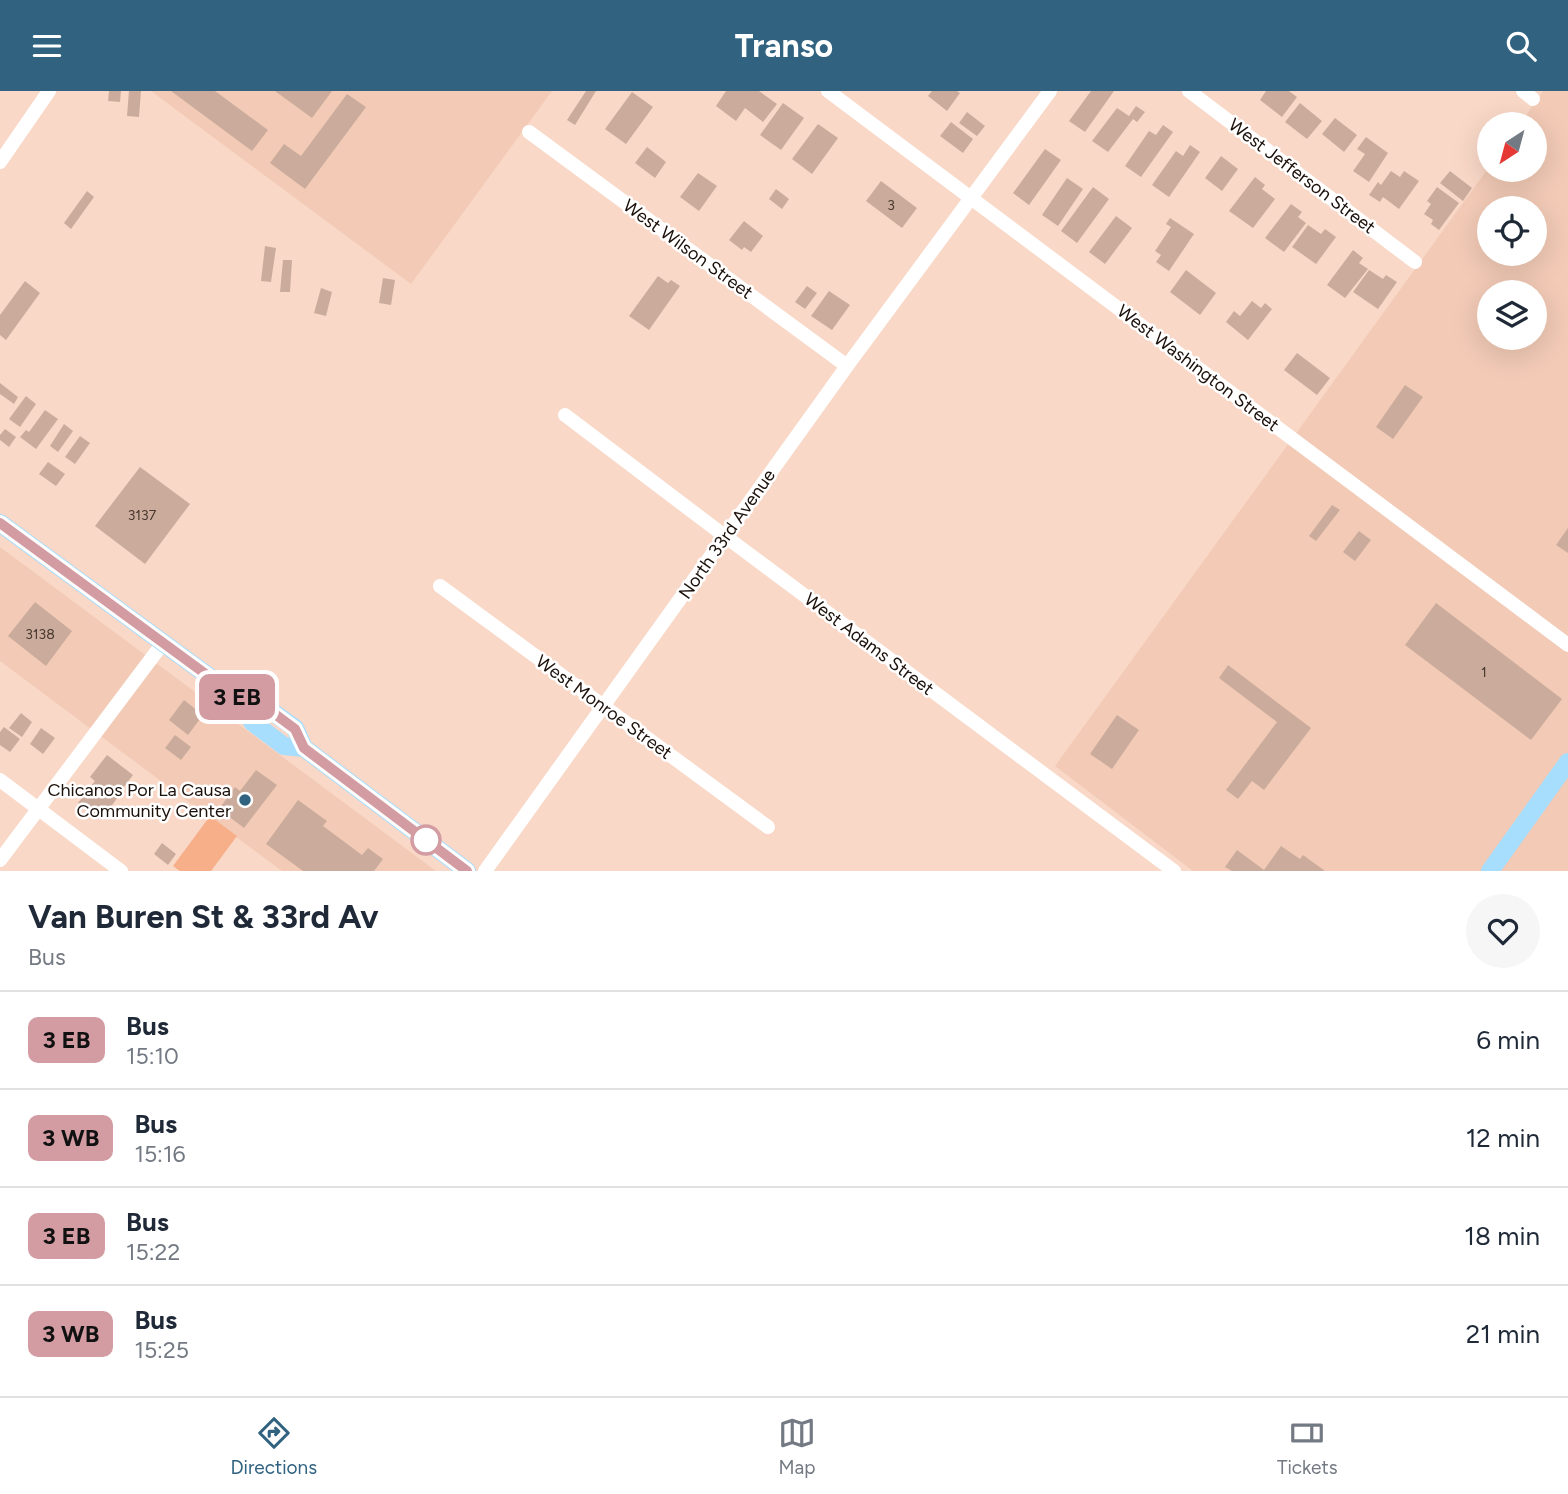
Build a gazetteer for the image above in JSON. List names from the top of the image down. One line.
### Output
{"streets":{"street":["West Jefferson Street","West Wilson Street","West Washington Street","North 33rd Avenue","West Adams Street","West Monroe Street"]},"crossings":[["West Wilson Street","North 33rd Avenue"],["West Washington Street","North 33rd Avenue"],["North 33rd Avenue","West Adams Street"],["North 33rd Avenue","West Monroe Street"]],"places":["Chicanos Por La Causa Community Center"],"house_numbers":["3","3137","3138","1"],"north":"bottom left","page":{"header":"Transo","on_map":"3 EB","heading":["Van Buren St & 33rd Av","Bus"],"list":[{"mark":"3 EB","name":"Bus","note":"15:10","value":"6 min"},{"mark":"3 WB","name":"Bus","note":"15:16","value":"12 min"},{"mark":"3 EB","name":"Bus","note":"15:22","value":"18 min"},{"mark":"3 WB","name":"Bus","note":"15:25","value":"21 min"}],"tabs":["Directions","Map","Tickets"]}}
